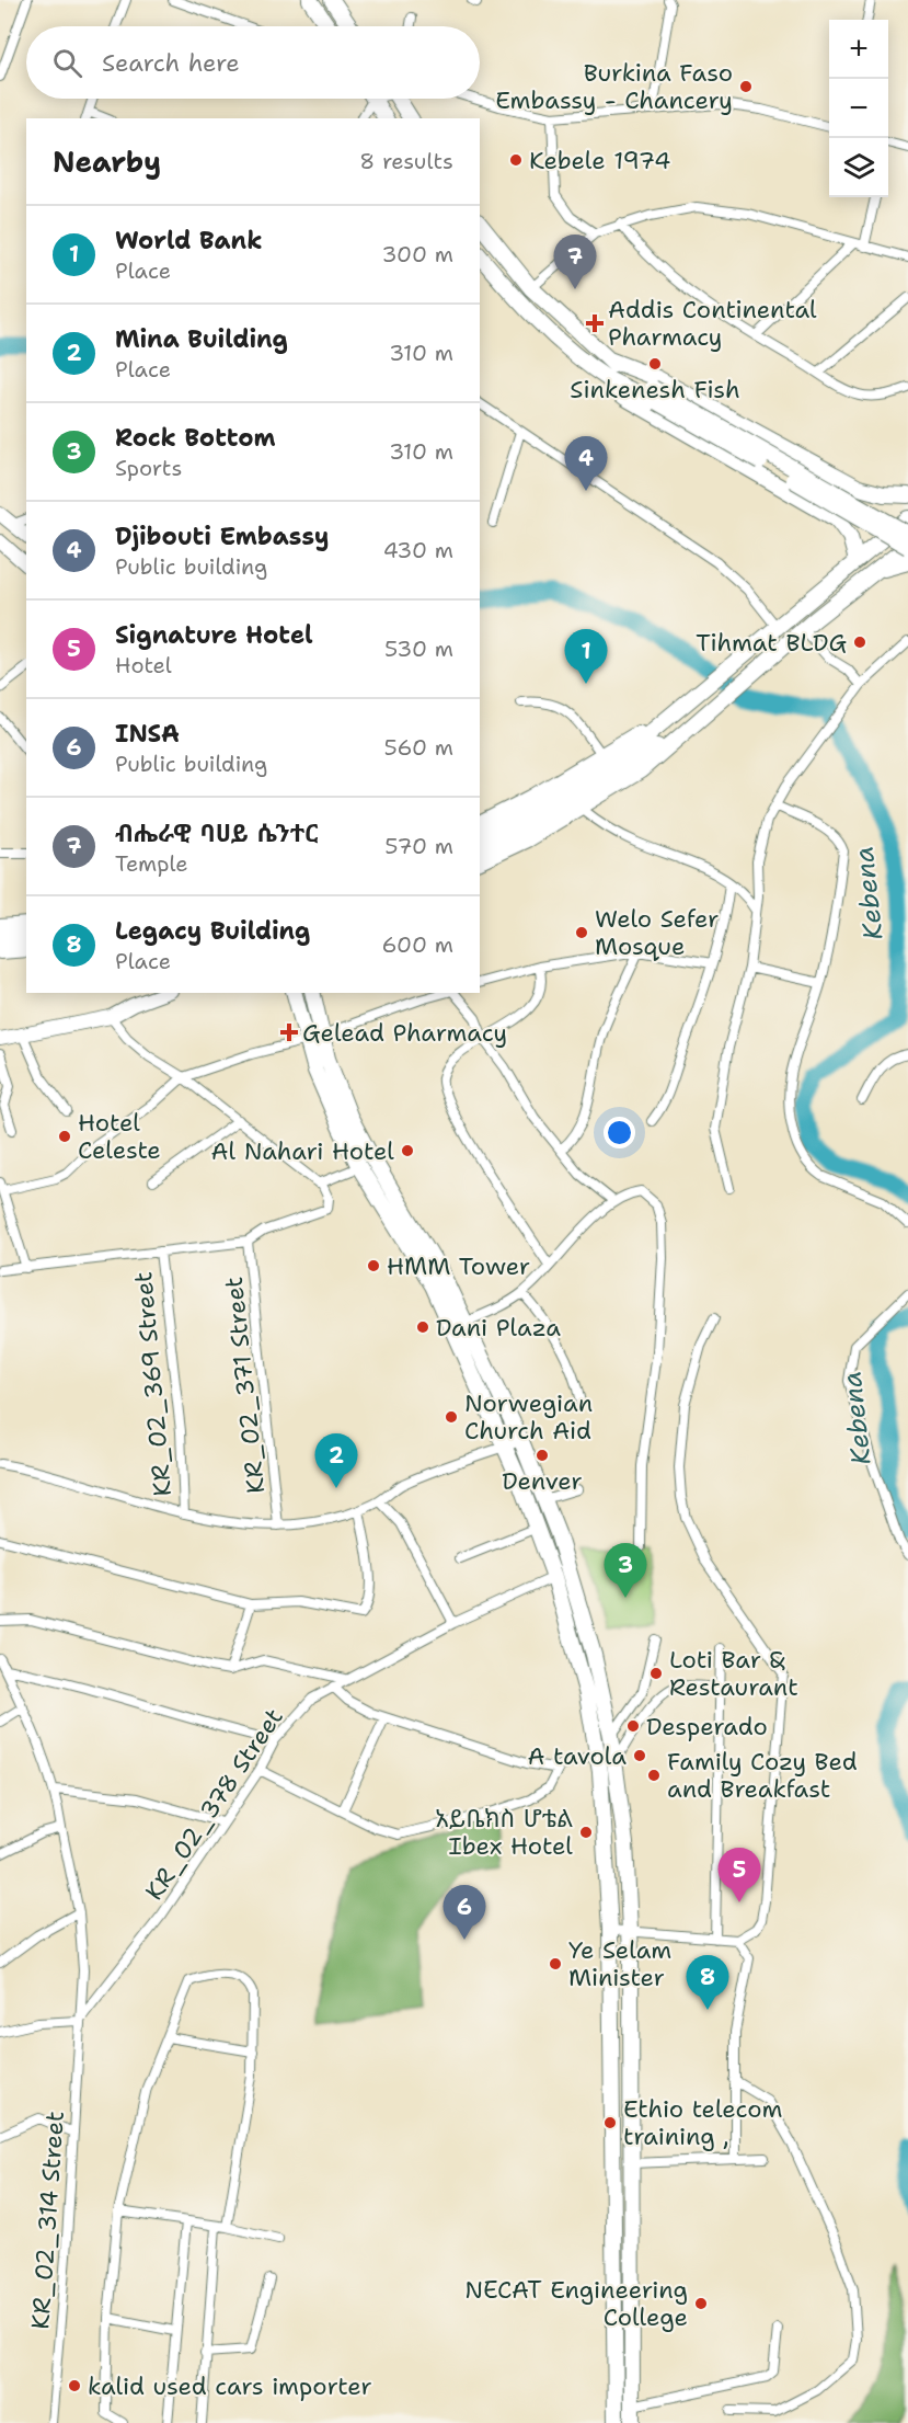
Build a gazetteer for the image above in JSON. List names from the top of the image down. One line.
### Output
{"streets":{"street":["KR_02_369 Street","KR_02_371 Street","KR_02_378 Street","KR_02_314 Street"]},"crossings":[["KR_02_378 Street","KR_02_314 Street"]],"water":["Kebena"],"places":{"other":["Burkina Faso Embassy - Chancery","Kebele 1974","Sinkenesh Fish","Tihmat BLDG","Welo Sefer Mosque","Hotel Celeste","Al Nahari Hotel","HMM Tower","Dani Plaza","Norwegian Church Aid","Denver","Loti Bar & Restaurant","Desperado","A tavola","Family Cozy Bed and Breakfast","አይቤክስ ሆቴል Ibex Hotel","Ye Selam Minister","Ethio telecom training ,","NECAT Engineering College","kalid used cars importer"],"health":["Addis Continental Pharmacy","Gelead Pharmacy"]},"page":{"map_buttons":["+","−"],"search":"Search here","heading":["Nearby","8 results"],"list":[{"mark":"1","name":"World Bank","note":"Place","value":"300 m"},{"mark":"2","name":"Mina Building","note":"Place","value":"310 m"},{"mark":"3","name":"Rock Bottom","note":"Sports","value":"310 m"},{"mark":"4","name":"Djibouti Embassy","note":"Public building","value":"430 m"},{"mark":"5","name":"Signature Hotel","note":"Hotel","value":"530 m"},{"mark":"6","name":"INSA","note":"Public building","value":"560 m"},{"mark":"7","name":"ብሔራዊ ባሀይ ሴንተር","note":"Temple","value":"570 m"},{"mark":"8","name":"Legacy Building","note":"Place","value":"600 m"}],"pins":["7","4","1","2","3","5","6","8"]}}
